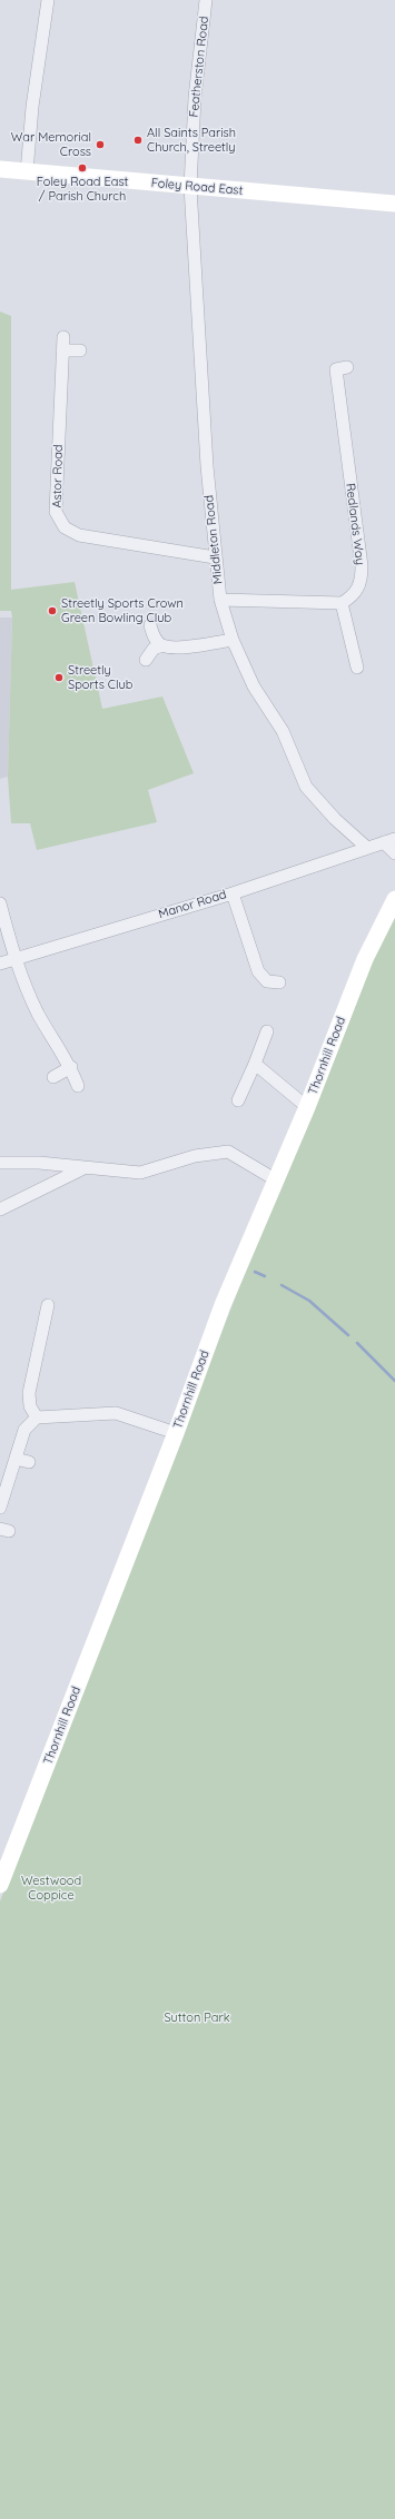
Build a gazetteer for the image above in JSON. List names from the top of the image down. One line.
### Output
{"streets":{"main road":["Foley Road East","Thornhill Road"],"street":["Featherston Road","Astor Road","Redlands Way","Middleton Road","Manor Road"]},"crossings":[["Featherston Road","Foley Road East"],["Featherston Road","Middleton Road"],["Foley Road East","Middleton Road"],["Astor Road","Middleton Road"],["Middleton Road","Manor Road"]],"parks":["Westwood Coppice","Sutton Park"],"places":["All Saints Parish Church, Streetly","War Memorial Cross","Foley Road East / Parish Church","Streetly Sports Crown Green Bowling Club","Streetly Sports Club"]}
